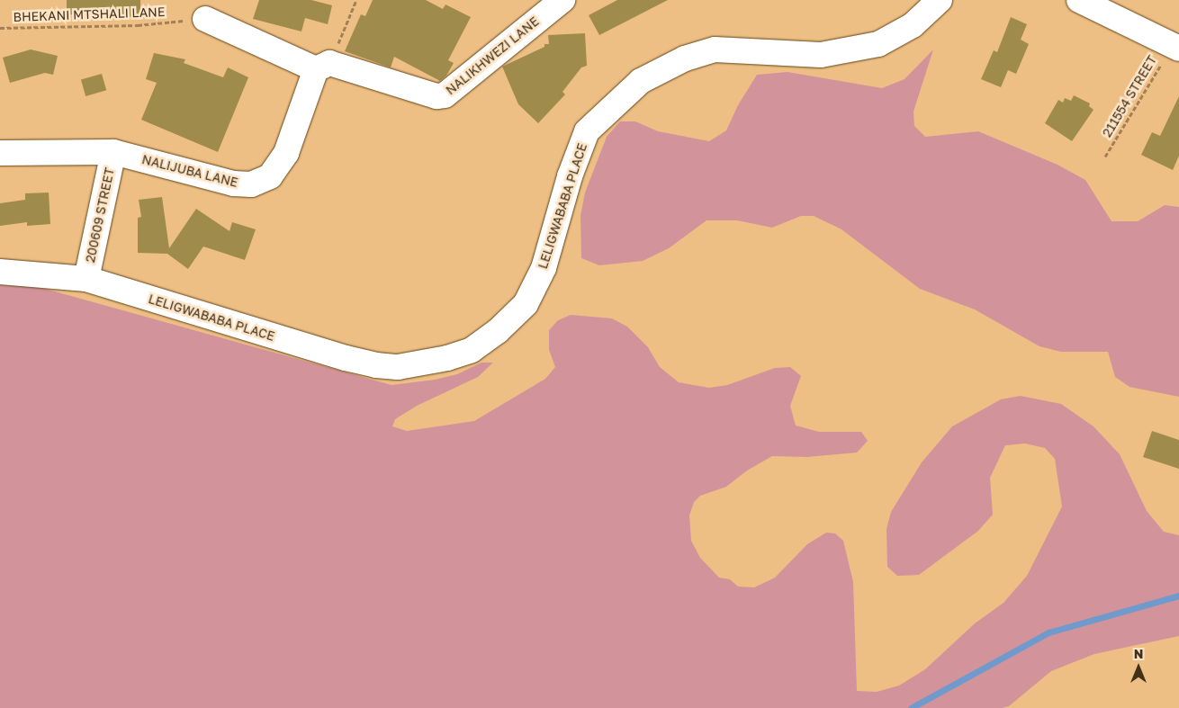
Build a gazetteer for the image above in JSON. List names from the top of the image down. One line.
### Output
{"streets":{"street":["NALIKHWEZI LANE","NALIJUBA LANE","LELIGWABABA PLACE","200609 STREET"],"path":["BHEKANI MTSHALI LANE","211554 STREET"]},"crossings":[["NALIKHWEZI LANE","NALIJUBA LANE"],["NALIJUBA LANE","200609 STREET"],["LELIGWABABA PLACE","200609 STREET"]],"north":"top"}
